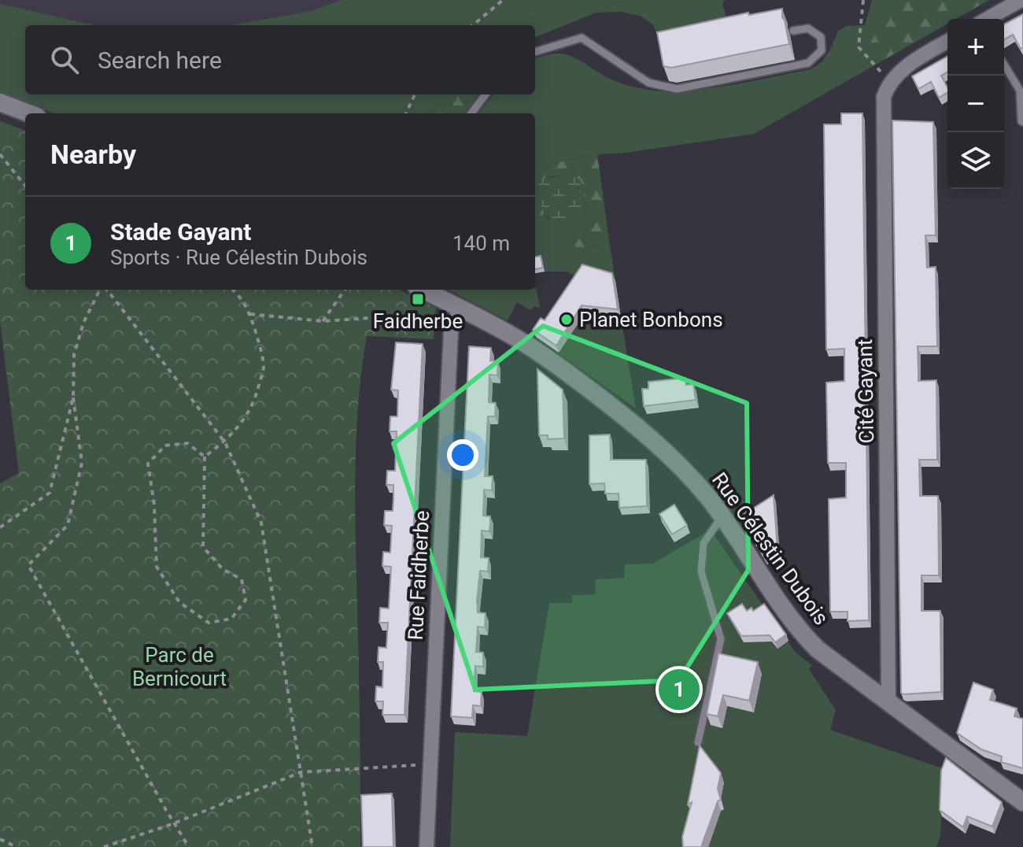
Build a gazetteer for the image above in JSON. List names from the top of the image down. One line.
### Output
{"streets":{"street":["Cité Gayant","Rue Célestin Dubois","Rue Faidherbe"]},"crossings":[["Cité Gayant","Rue Célestin Dubois"],["Rue Célestin Dubois","Rue Faidherbe"]],"parks":["Parc de Bernicourt"],"places":{"transit":["Faidherbe"],"other":["Planet Bonbons"]},"page":{"map_buttons":["+","−"],"search":"Search here","heading":"Nearby","list":[{"mark":"1","name":"Stade Gayant","note":"Sports · Rue Célestin Dubois","value":"140 m"}],"pins":"1"}}
